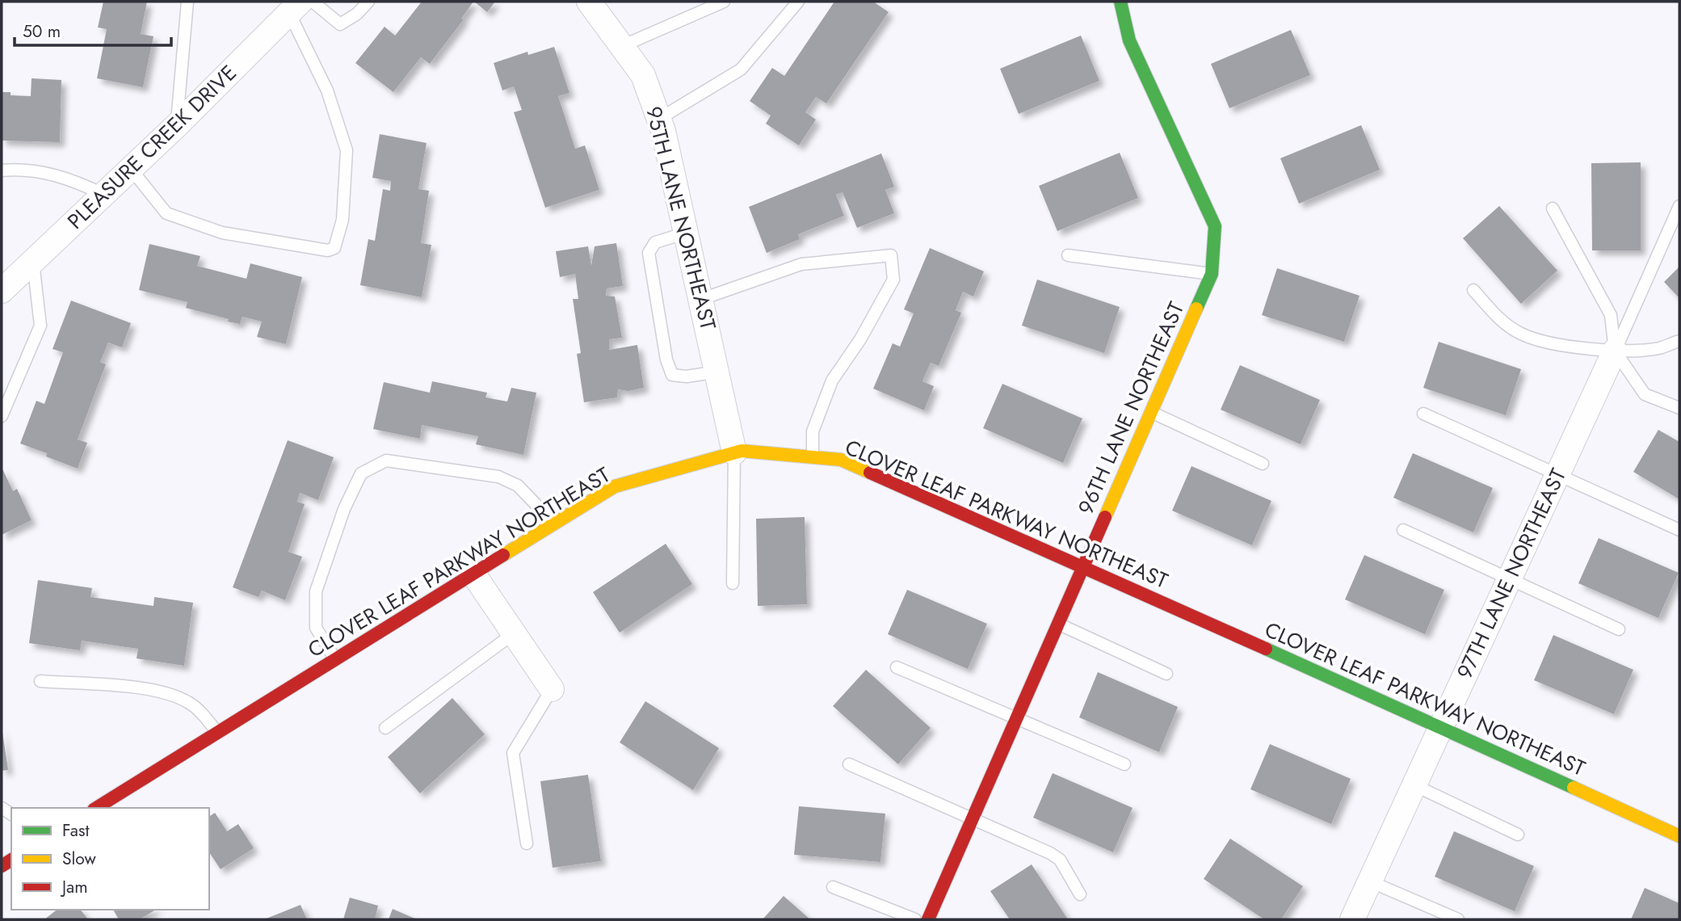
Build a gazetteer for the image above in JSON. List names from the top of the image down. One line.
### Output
{"streets":{"street":["PLEASURE CREEK DRIVE","95TH LANE NORTHEAST","96TH LANE NORTHEAST","CLOVER LEAF PARKWAY NORTHEAST","97TH LANE NORTHEAST"]},"crossings":[["95TH LANE NORTHEAST","CLOVER LEAF PARKWAY NORTHEAST"],["96TH LANE NORTHEAST","CLOVER LEAF PARKWAY NORTHEAST"],["CLOVER LEAF PARKWAY NORTHEAST","97TH LANE NORTHEAST"]],"legend":["Fast","Slow","Jam"],"scale_bar":"50 m"}
